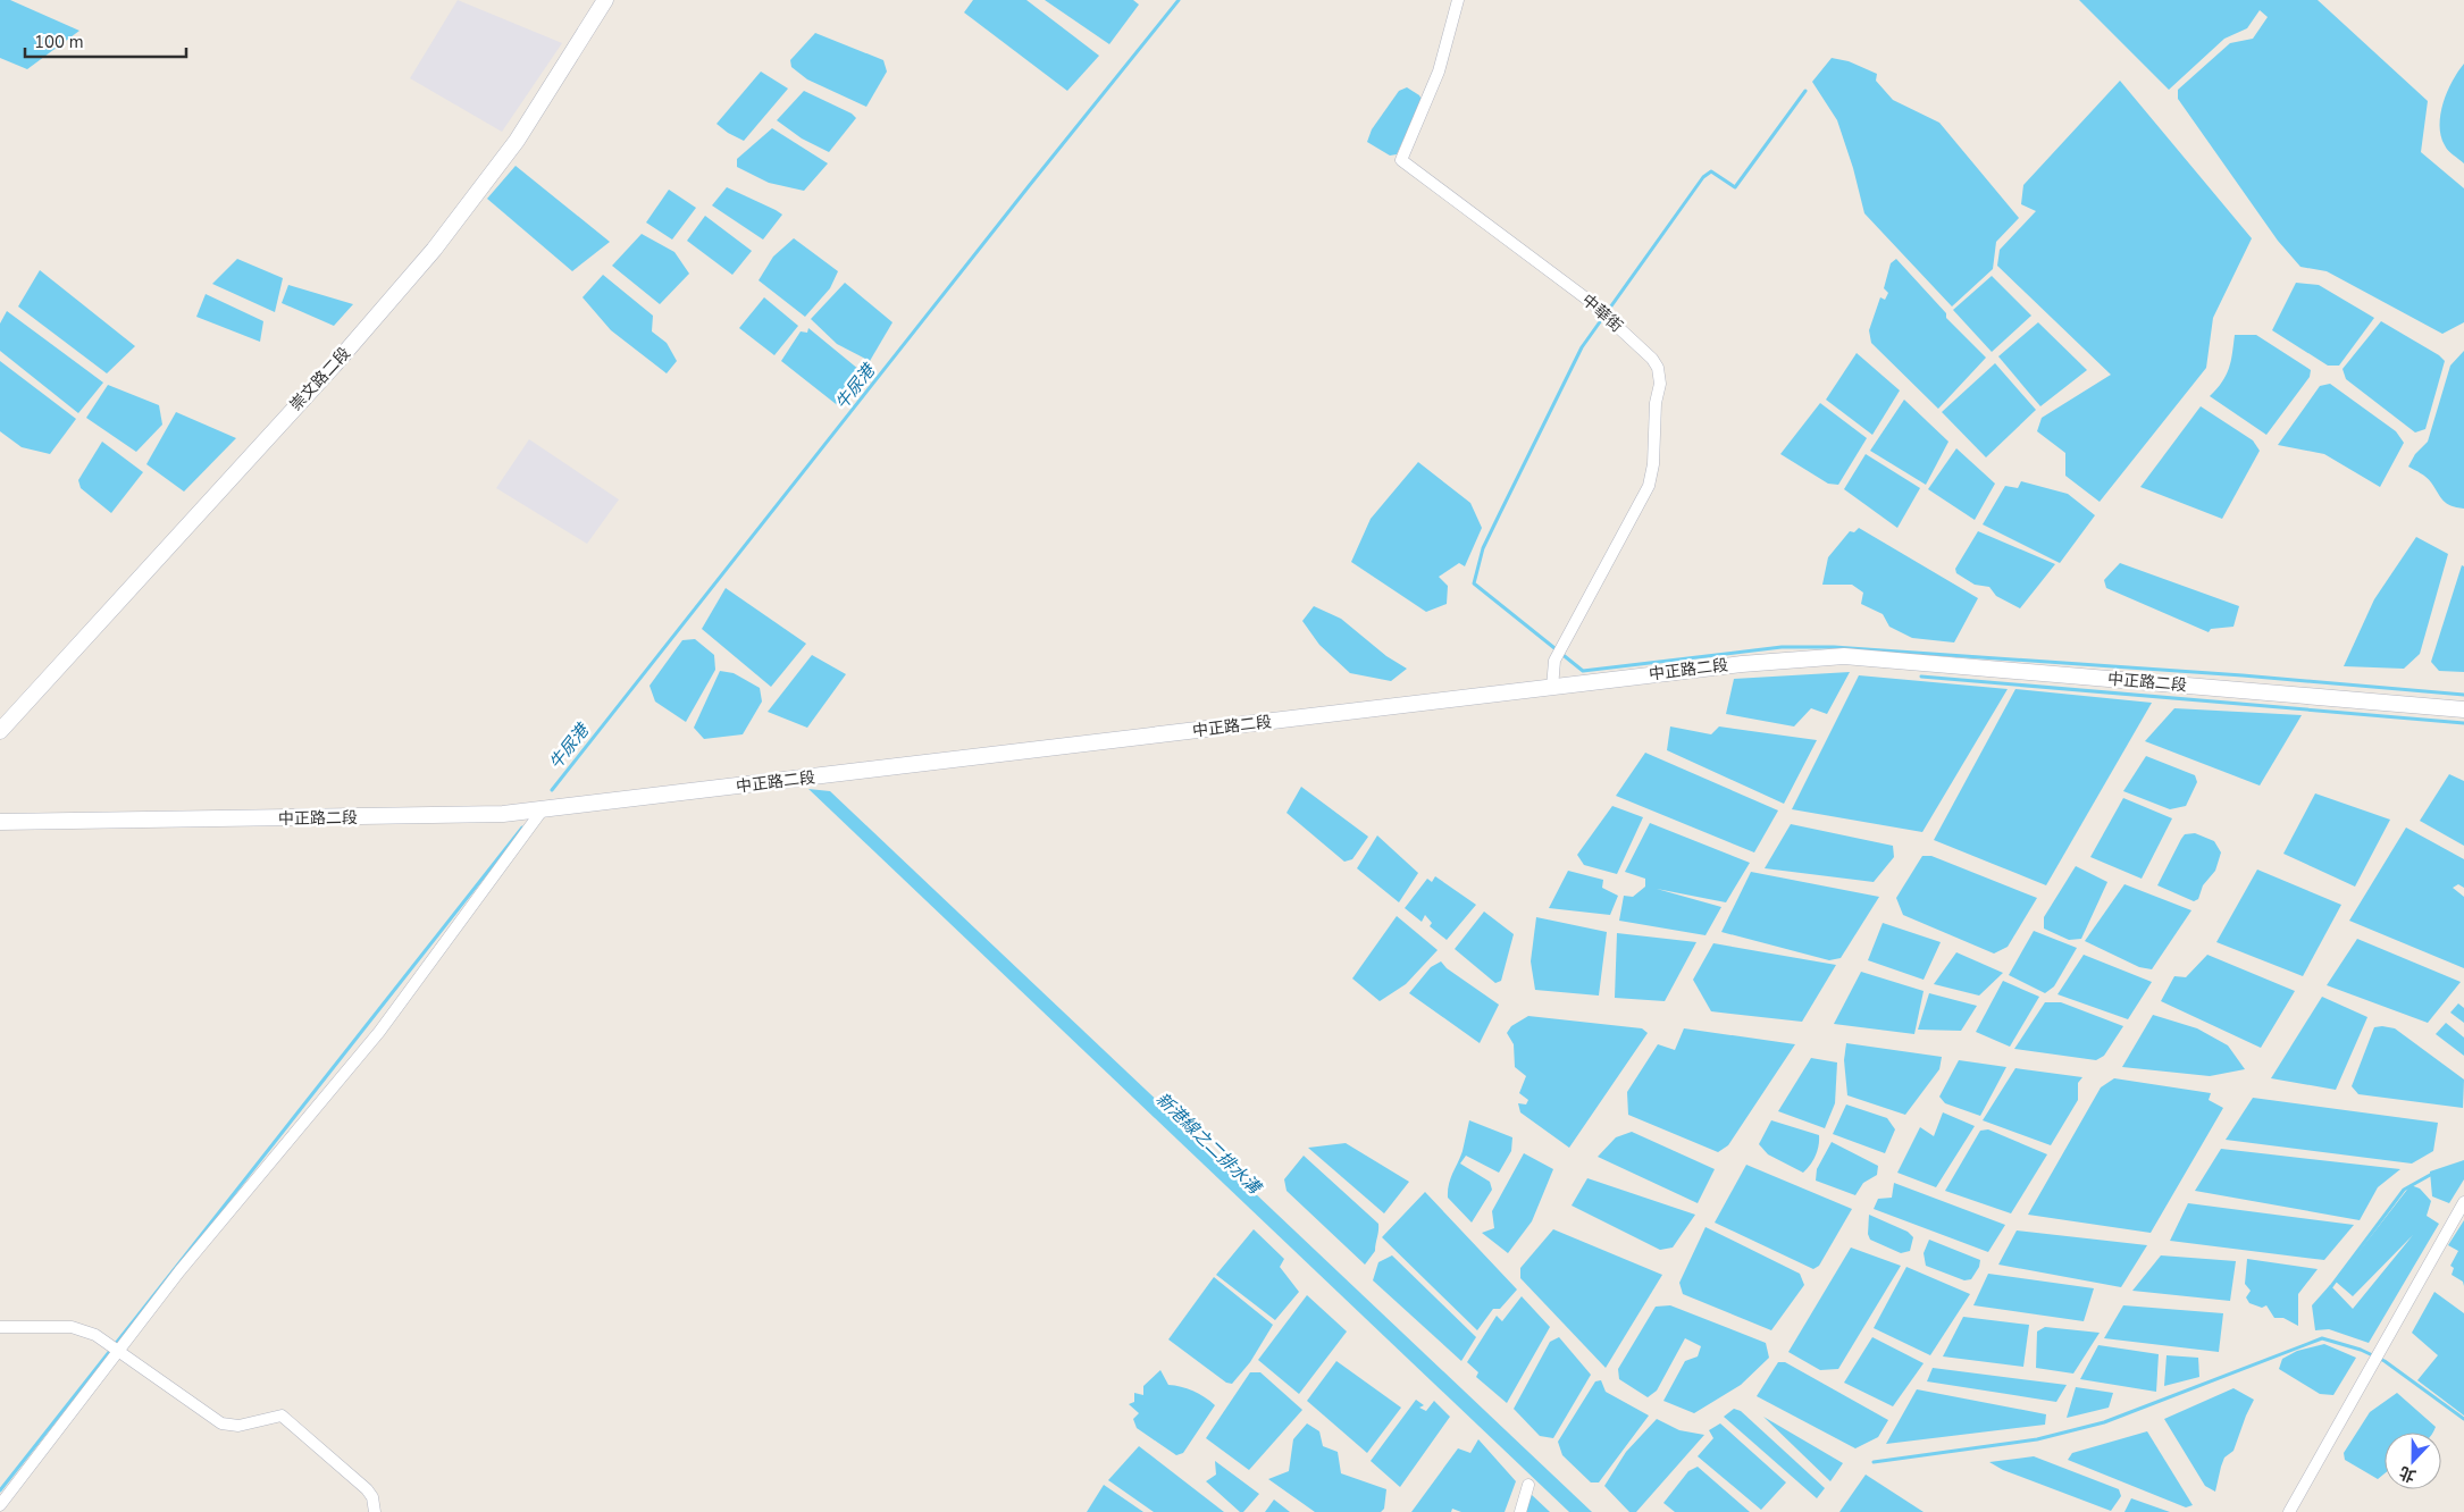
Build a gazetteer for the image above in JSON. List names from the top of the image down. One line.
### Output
{"streets":{"main road":["崇文路二段","中正路二段"],"street":["中華街"]},"crossings":[["中華街","中正路二段"]],"water":["牛尿港","新港線之二排水溝"],"scale_bar":"100 m","north":"bottom"}
